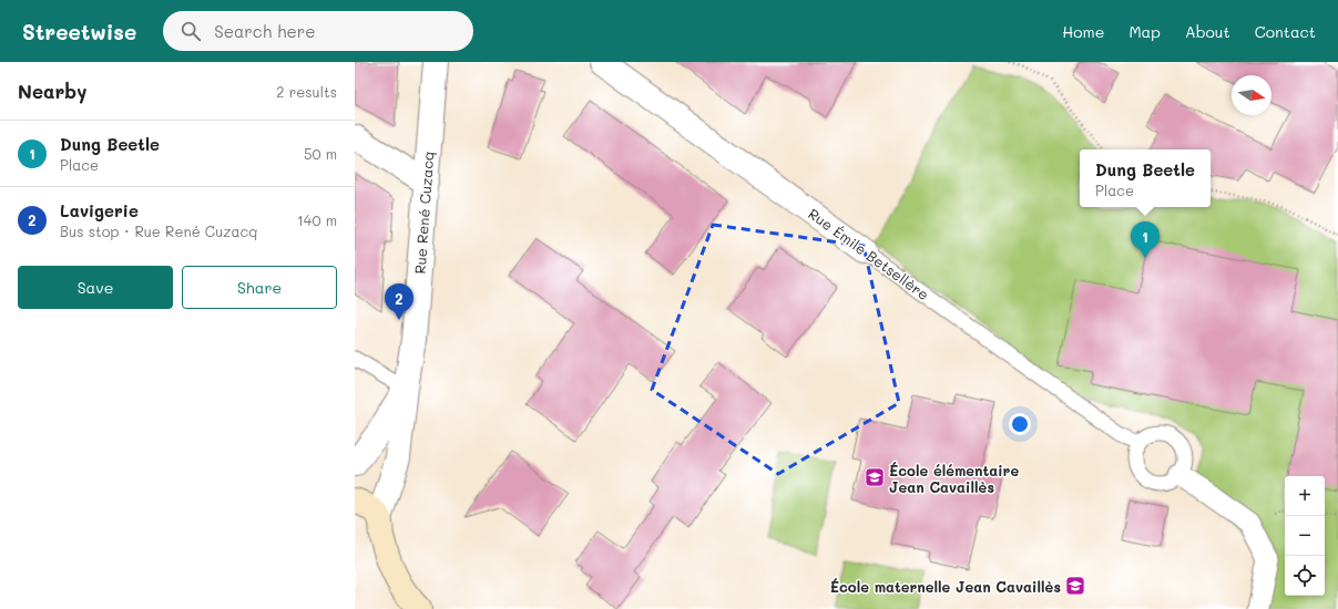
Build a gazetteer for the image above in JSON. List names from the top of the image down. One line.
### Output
{"streets":{"street":["Rue René Cuzacq","Rue Émile Betsellère"]},"places":{"school or university":["École élémentaire Jean Cavaillès","École maternelle Jean Cavaillès"]},"north":"right","page":{"header":"Streetwise","search":"Search here","nav":["Home","Map","About","Contact"],"heading":["Nearby","2 results"],"list":[{"mark":"1","name":"Dung Beetle","note":"Place","value":"50 m"},{"mark":"2","name":"Lavigerie","note":"Bus stop · Rue René Cuzacq","value":"140 m"}],"popup":["Dung Beetle","Place"],"pins":["1","2"],"buttons":["Save","Share"],"map_buttons":["+","−"]}}
